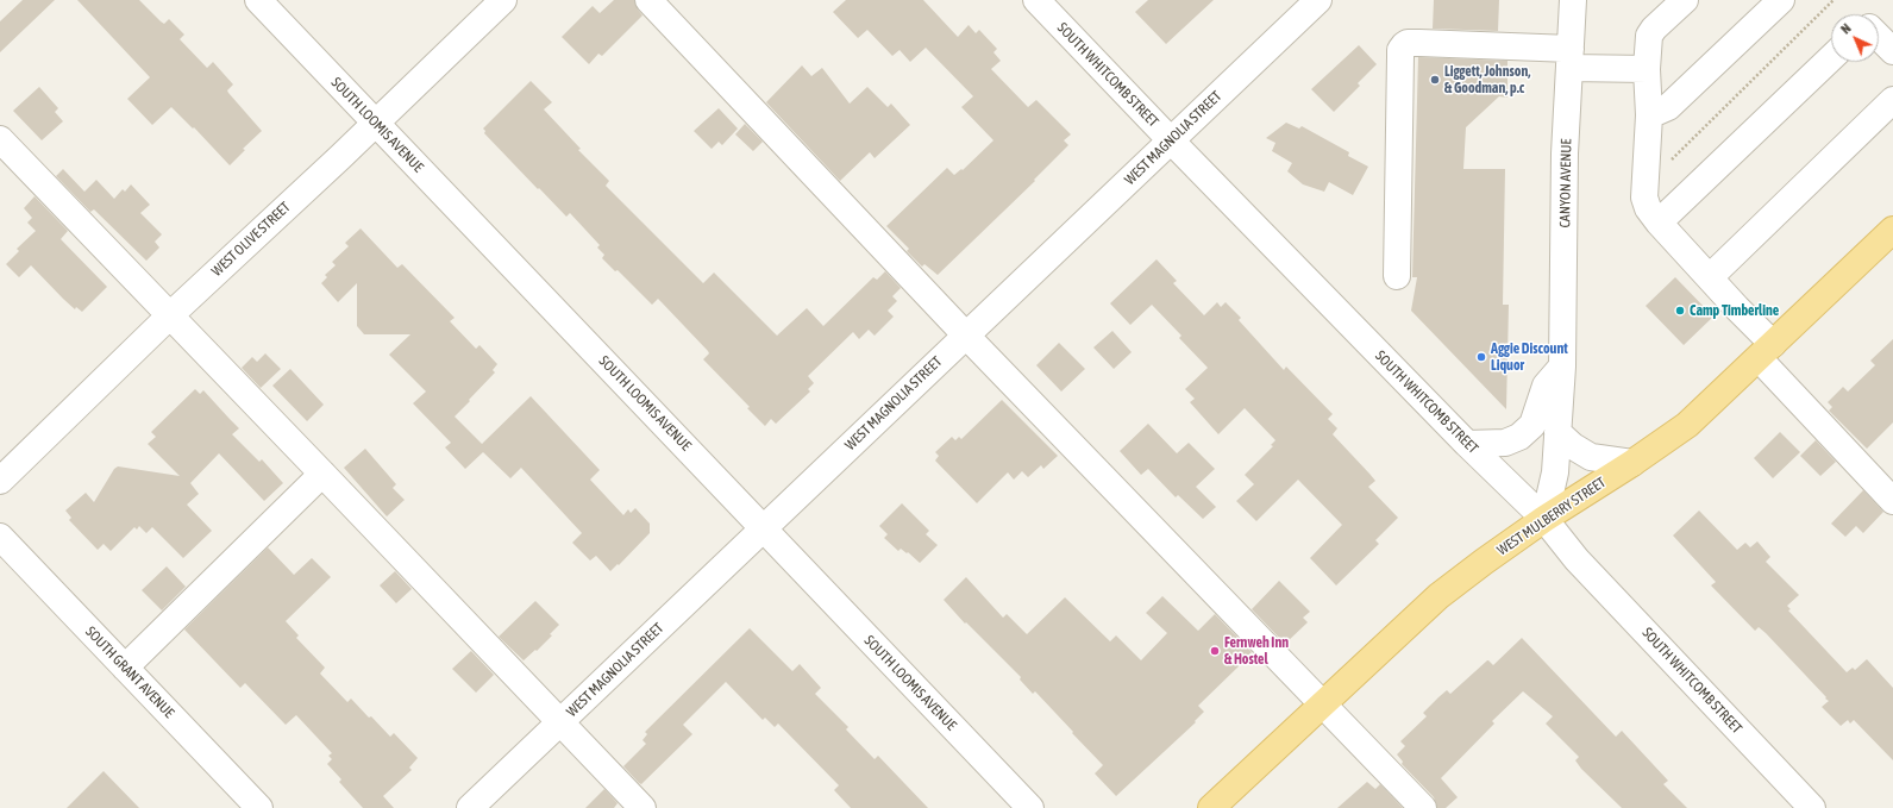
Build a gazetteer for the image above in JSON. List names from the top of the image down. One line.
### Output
{"streets":{"main road":["WEST MULBERRY STREET"],"street":["SOUTH WHITCOMB STREET","SOUTH LOOMIS AVENUE","WEST MAGNOLIA STREET","CANYON AVENUE","WEST OLIVE STREET","SOUTH GRANT AVENUE"]},"crossings":[["SOUTH WHITCOMB STREET","WEST MAGNOLIA STREET"],["SOUTH WHITCOMB STREET","CANYON AVENUE"],["SOUTH WHITCOMB STREET","WEST MULBERRY STREET"],["SOUTH LOOMIS AVENUE","WEST MAGNOLIA STREET"],["SOUTH LOOMIS AVENUE","WEST OLIVE STREET"],["CANYON AVENUE","WEST MULBERRY STREET"]],"places":["Liggett, Johnson, & Goodman, p.c","Camp Timberline","Aggie Discount Liquor","Fernweh Inn & Hostel"],"north":"top left"}
